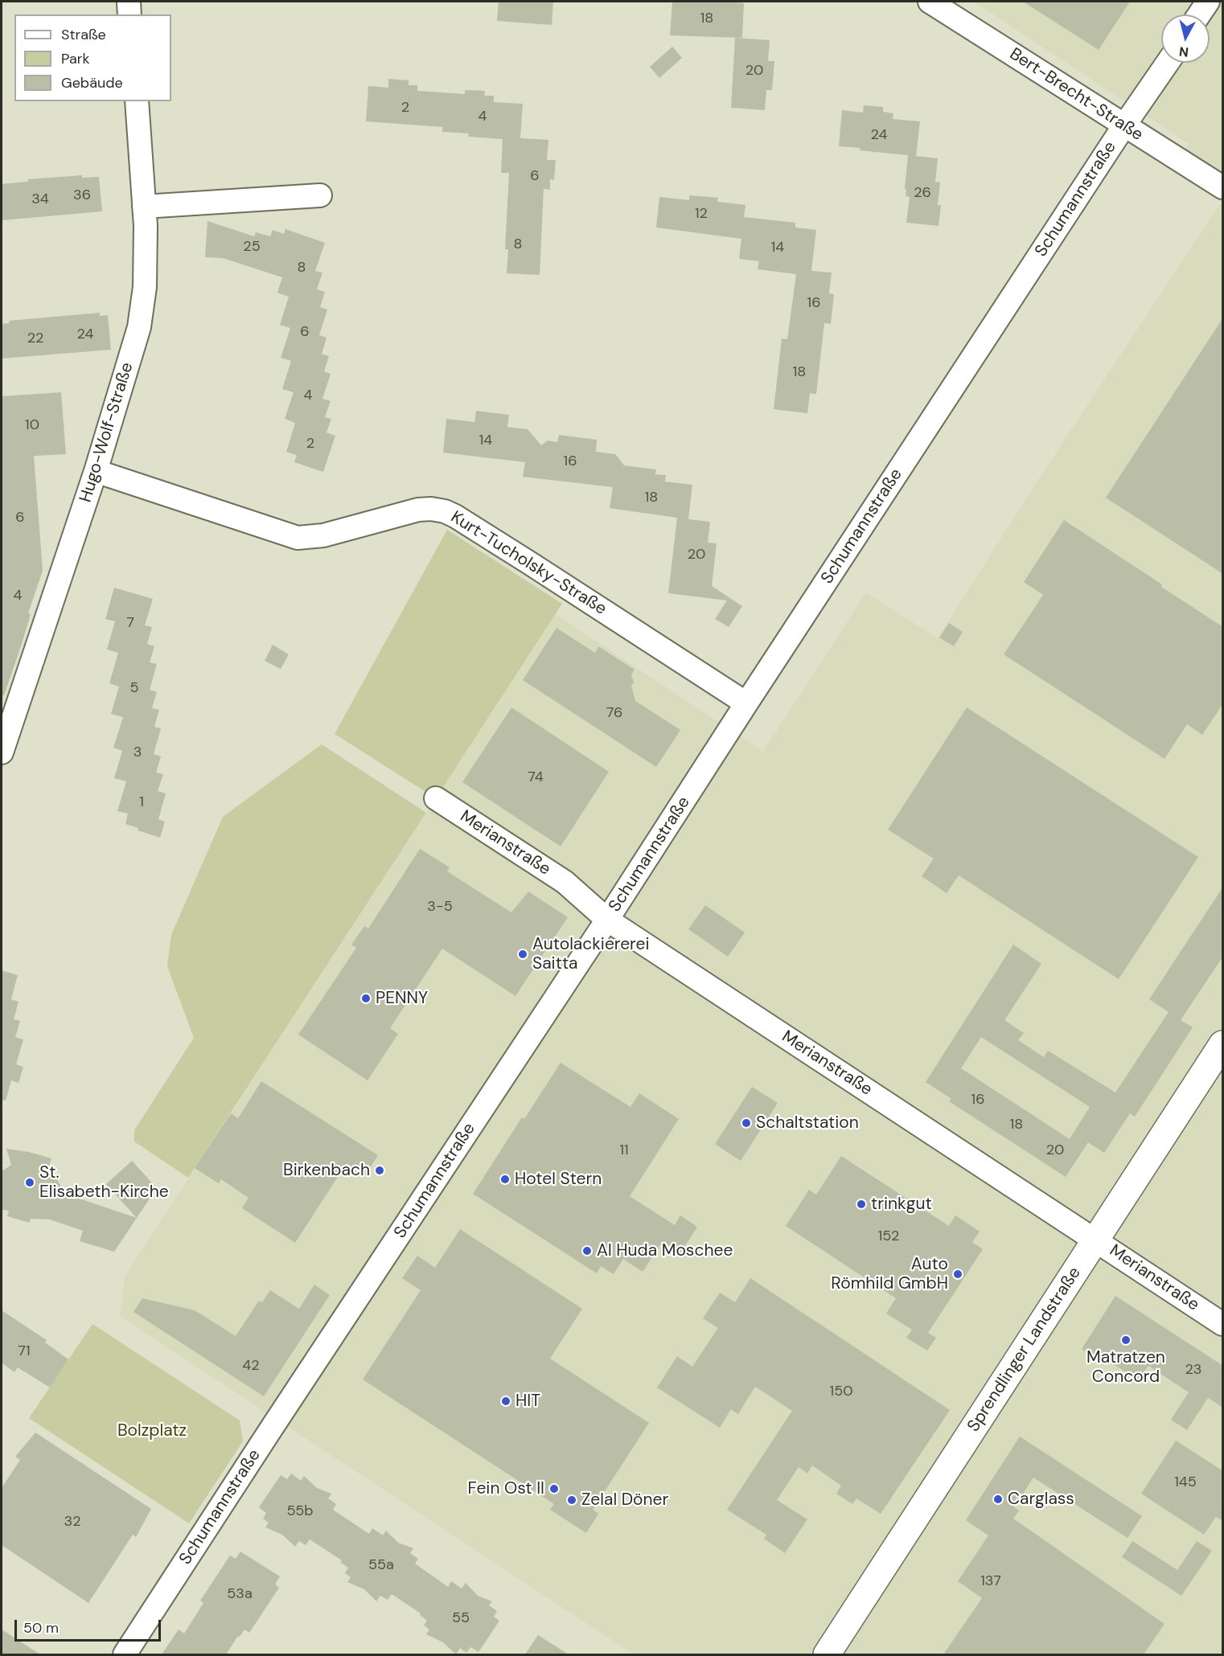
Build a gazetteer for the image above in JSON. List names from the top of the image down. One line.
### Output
{"streets":{"main road":["Sprendlinger Landstraße"],"street":["Bert-Brecht-Straße","Schumannstraße","Hugo-Wolf-Straße","Kurt-Tucholsky-Straße","Merianstraße"]},"crossings":[["Bert-Brecht-Straße","Schumannstraße"],["Schumannstraße","Kurt-Tucholsky-Straße"],["Schumannstraße","Merianstraße"],["Hugo-Wolf-Straße","Kurt-Tucholsky-Straße"],["Merianstraße","Sprendlinger Landstraße"]],"parks":["Bolzplatz"],"places":["Autolackiererei Saitta","PENNY","Schaltstation","Birkenbach","Hotel Stern","St. Elisabeth-Kirche","trinkgut","Al Huda Moschee","Auto Römhild GmbH","Matratzen Concord","HIT","Fein Ost II","Carglass","Zelal Döner"],"house_numbers":["18","20","2","4","24","6","26","36","34","12","8","25","14","8","16","6","24","22","18","4","10","14","2","16","18","6","20","4","7","5","76","3","74","1","3-5","16","18","11","20","152","71","42","23","150","145","55b","32","55a","137","53a","55"],"legend":["Straße","Park","Gebäude"],"scale_bar":"50 m","north":"bottom"}
